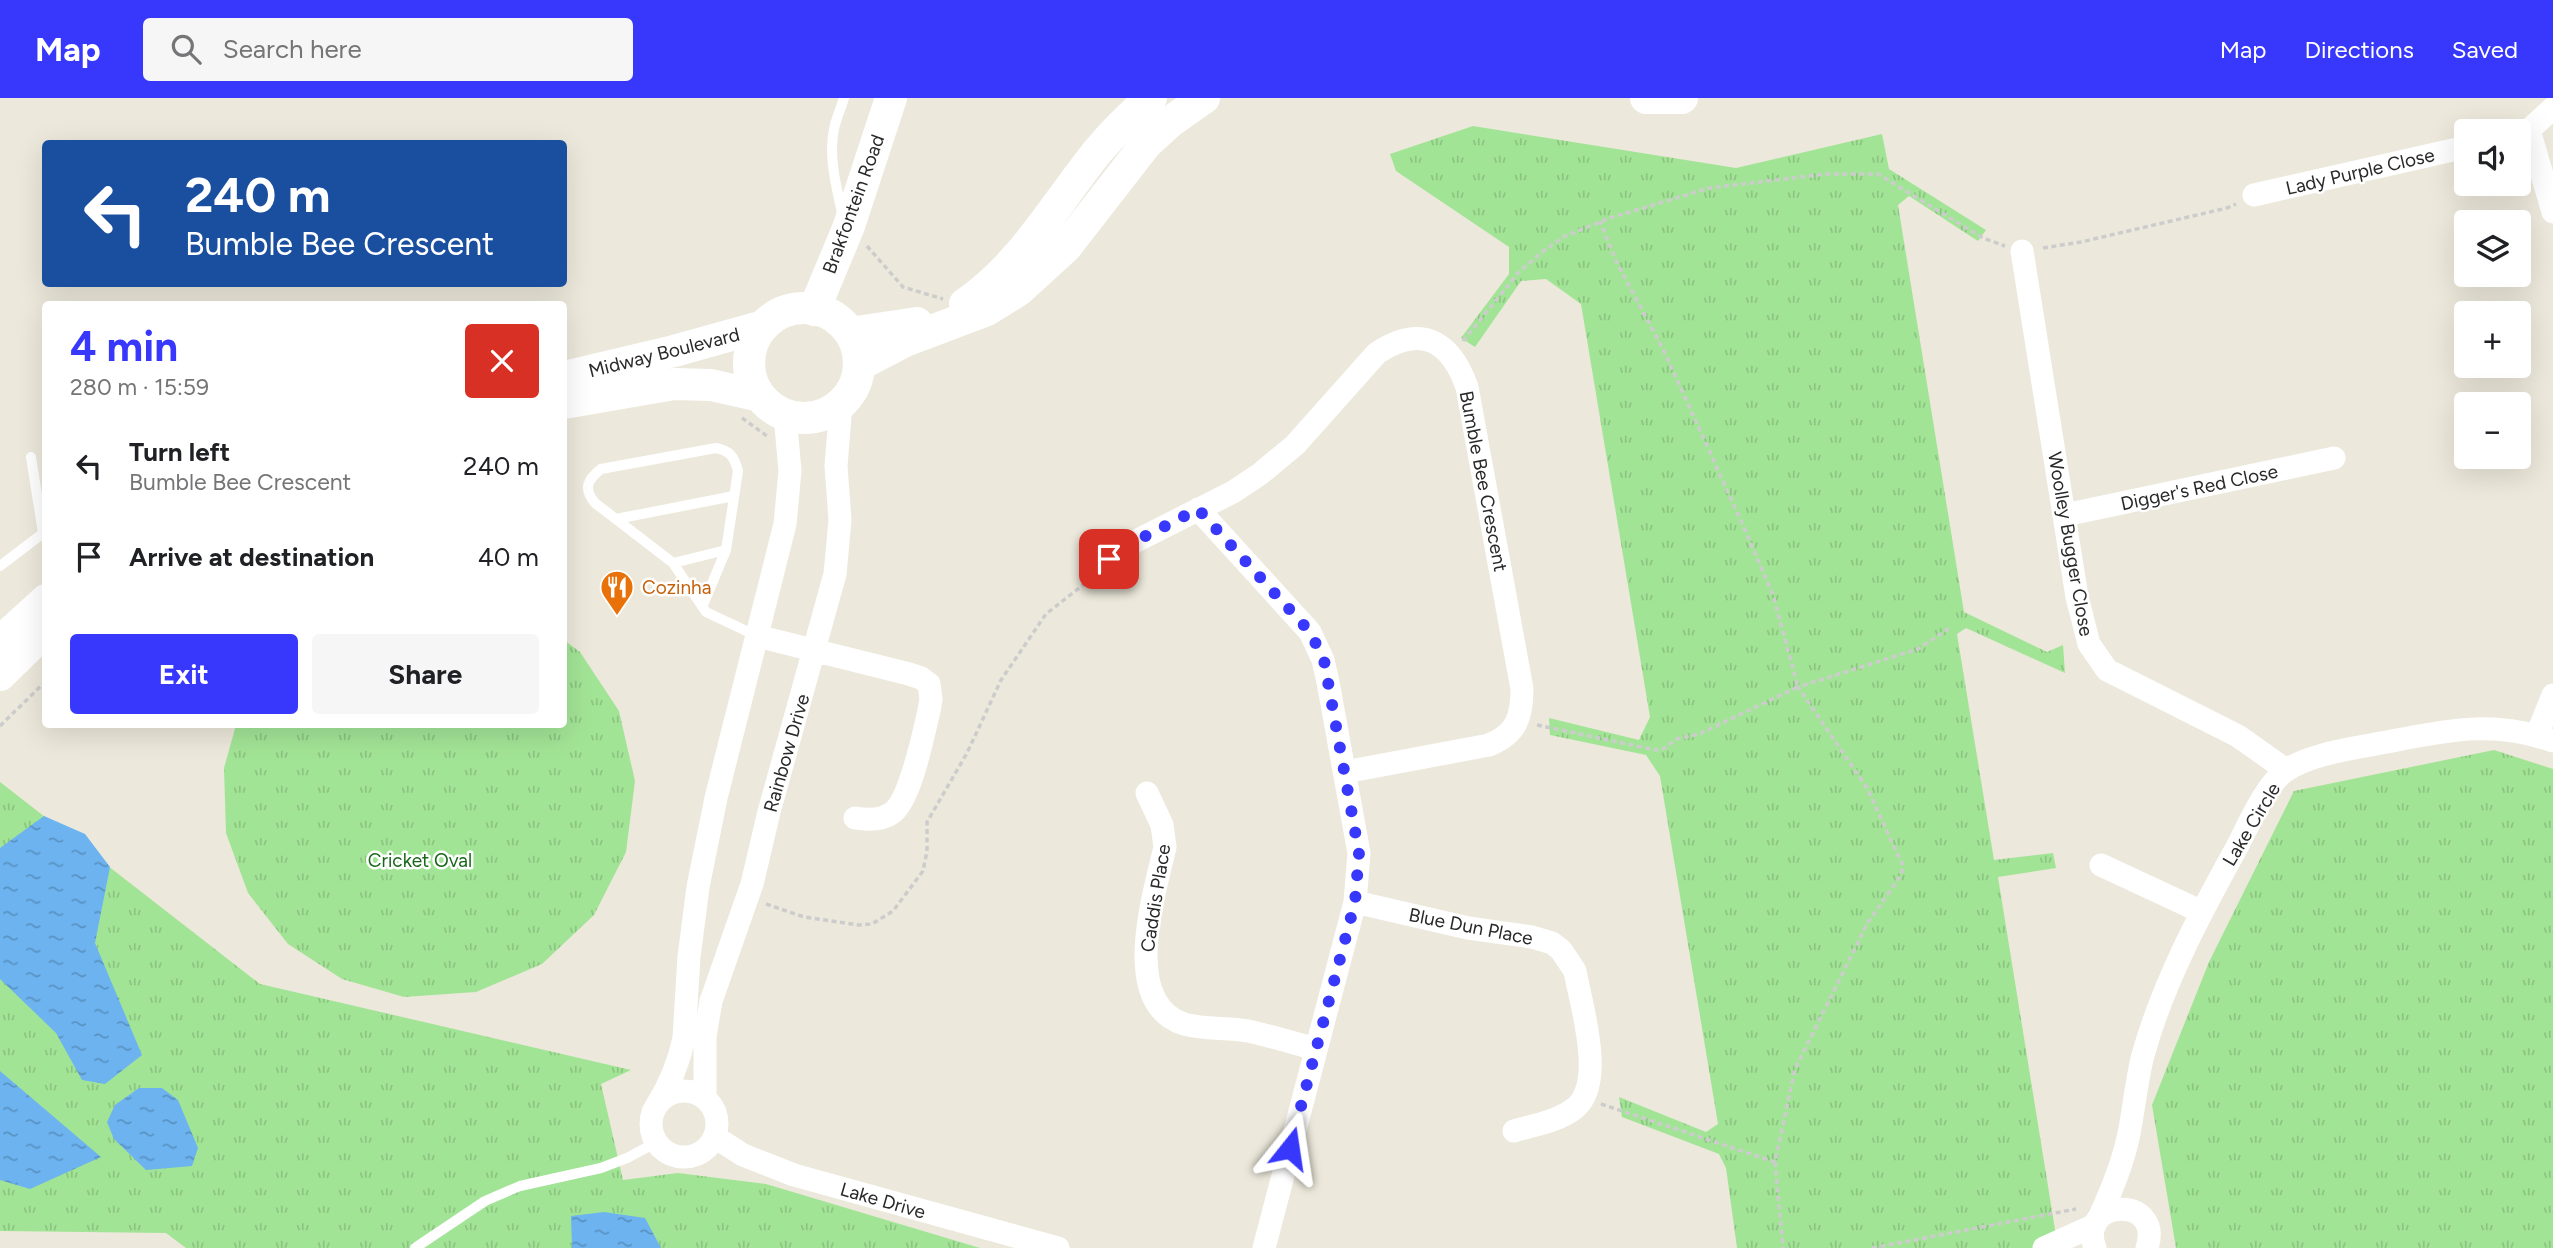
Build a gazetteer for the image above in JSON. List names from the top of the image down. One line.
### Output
{"streets":{"street":["Lady Purple Close","Brakfontein Road","Midway Boulevard","Bumble Bee Crescent","Digger's Red Close","Woolley Bugger Close","Rainbow Drive","Lake Circle","Caddis Place","Blue Dun Place","Lake Drive"]},"crossings":[["Brakfontein Road","Midway Boulevard"],["Brakfontein Road","Rainbow Drive"],["Midway Boulevard","Rainbow Drive"],["Digger's Red Close","Woolley Bugger Close"],["Woolley Bugger Close","Lake Circle"],["Rainbow Drive","Lake Drive"]],"parks":["Cricket Oval"],"places":{"restaurant":["Cozinha"]},"page":{"header":"Map","search":"Search here","nav":["Map","Directions","Saved"],"map_buttons":["+","−"],"turn":["240 m","Bumble Bee Crescent"],"heading":["4 min","280 m · 15:59"],"list":[{"name":"Turn left","note":"Bumble Bee Crescent","value":"240 m"},{"name":"Arrive at destination","value":"40 m"}],"buttons":["Exit","Share"]}}
